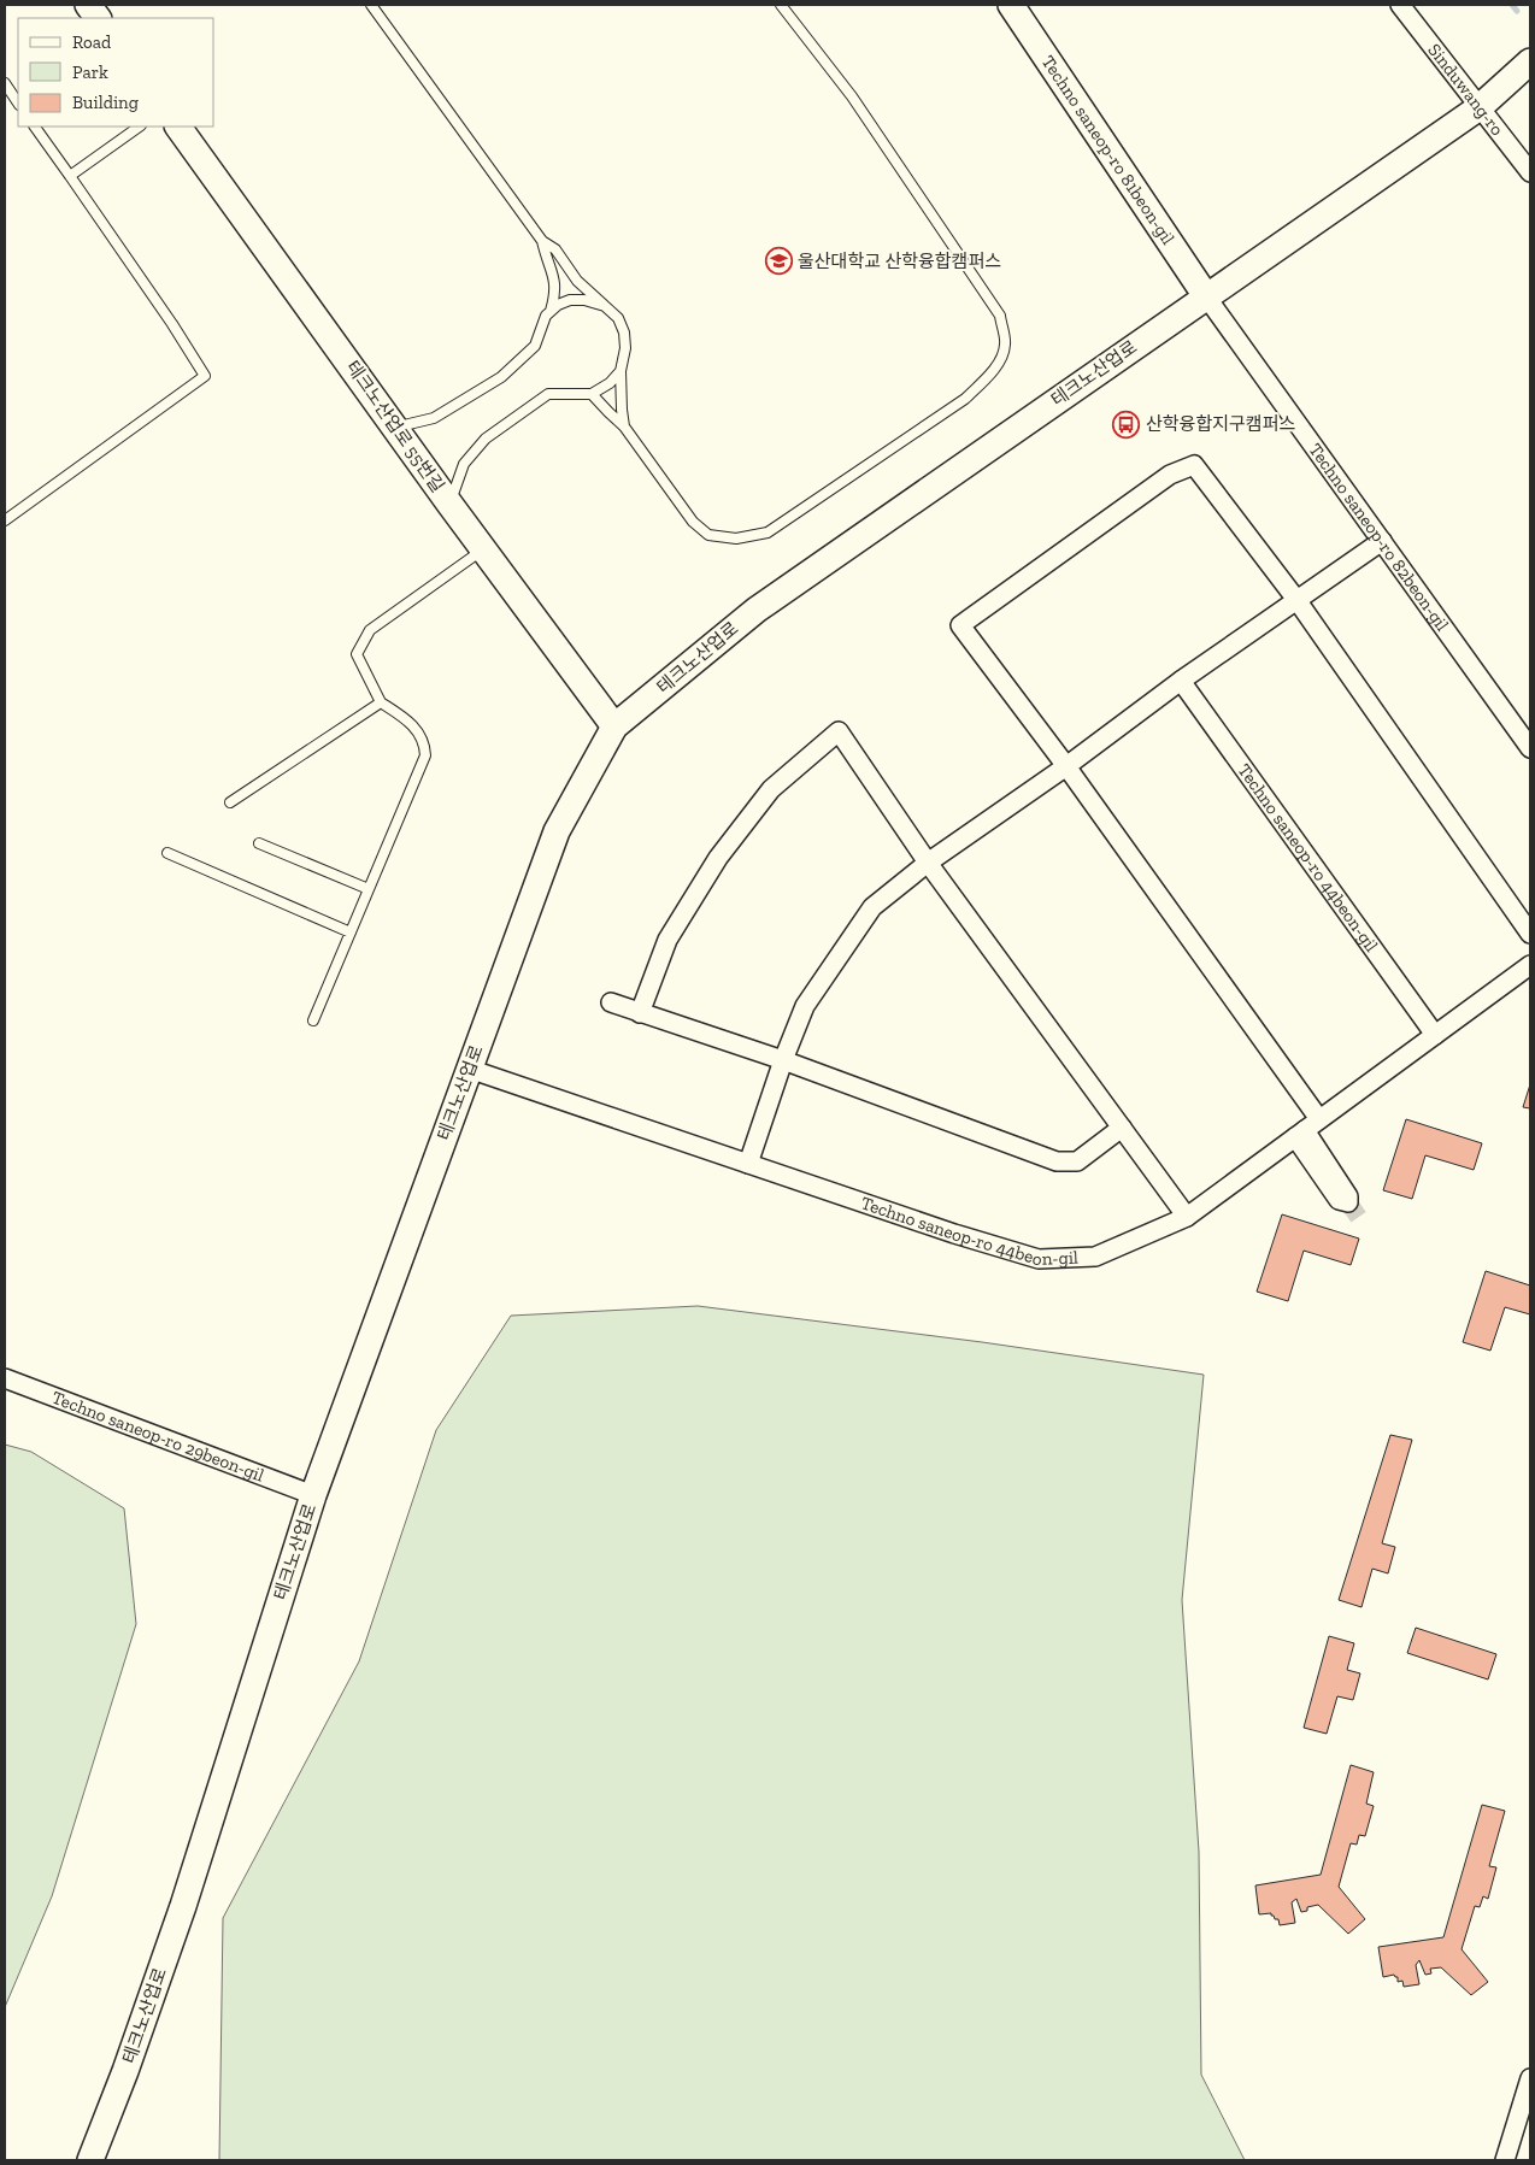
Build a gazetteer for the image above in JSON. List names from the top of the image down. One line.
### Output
{"streets":{"main road":["Techno saneop-ro 81beon-gil","테크노산업로","테크노산업로 55번길"],"street":["Sinduwang-ro","Techno saneop-ro 82beon-gil","Techno saneop-ro 44beon-gil","Techno saneop-ro 29beon-gil"]},"crossings":[["Sinduwang-ro","테크노산업로"],["Techno saneop-ro 81beon-gil","테크노산업로"],["Techno saneop-ro 81beon-gil","Techno saneop-ro 82beon-gil"],["테크노산업로","테크노산업로 55번길"],["테크노산업로","Techno saneop-ro 82beon-gil"],["테크노산업로","Techno saneop-ro 44beon-gil"],["테크노산업로","Techno saneop-ro 29beon-gil"]],"places":{"school or university":["울산대학교 산학융합캠퍼스"],"bus stop":["산학융합지구캠퍼스"]},"legend":["Road","Park","Building"]}
